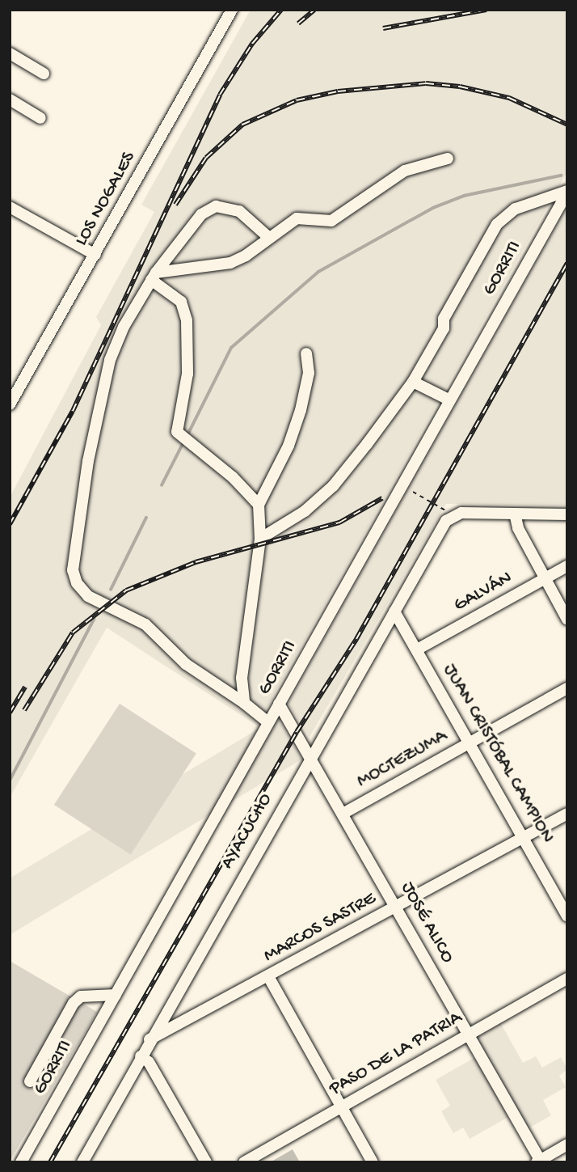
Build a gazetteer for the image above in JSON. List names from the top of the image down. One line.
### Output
{"streets":{"street":["LOS NOGALES","GORRITI","GALVÁN","JUAN CRISTÓBAL CAMPION","MOCTEZUMA","AYACUCHO","JOSÉ ALICO","MARCOS SASTRE","PASO DE LA PATRIA"]},"crossings":[["GORRITI","JOSÉ ALICO"],["GALVÁN","JUAN CRISTÓBAL CAMPION"],["JUAN CRISTÓBAL CAMPION","MOCTEZUMA"],["JUAN CRISTÓBAL CAMPION","AYACUCHO"],["JUAN CRISTÓBAL CAMPION","MARCOS SASTRE"],["MOCTEZUMA","JOSÉ ALICO"],["AYACUCHO","JOSÉ ALICO"],["AYACUCHO","MARCOS SASTRE"],["JOSÉ ALICO","MARCOS SASTRE"],["JOSÉ ALICO","PASO DE LA PATRIA"]]}
